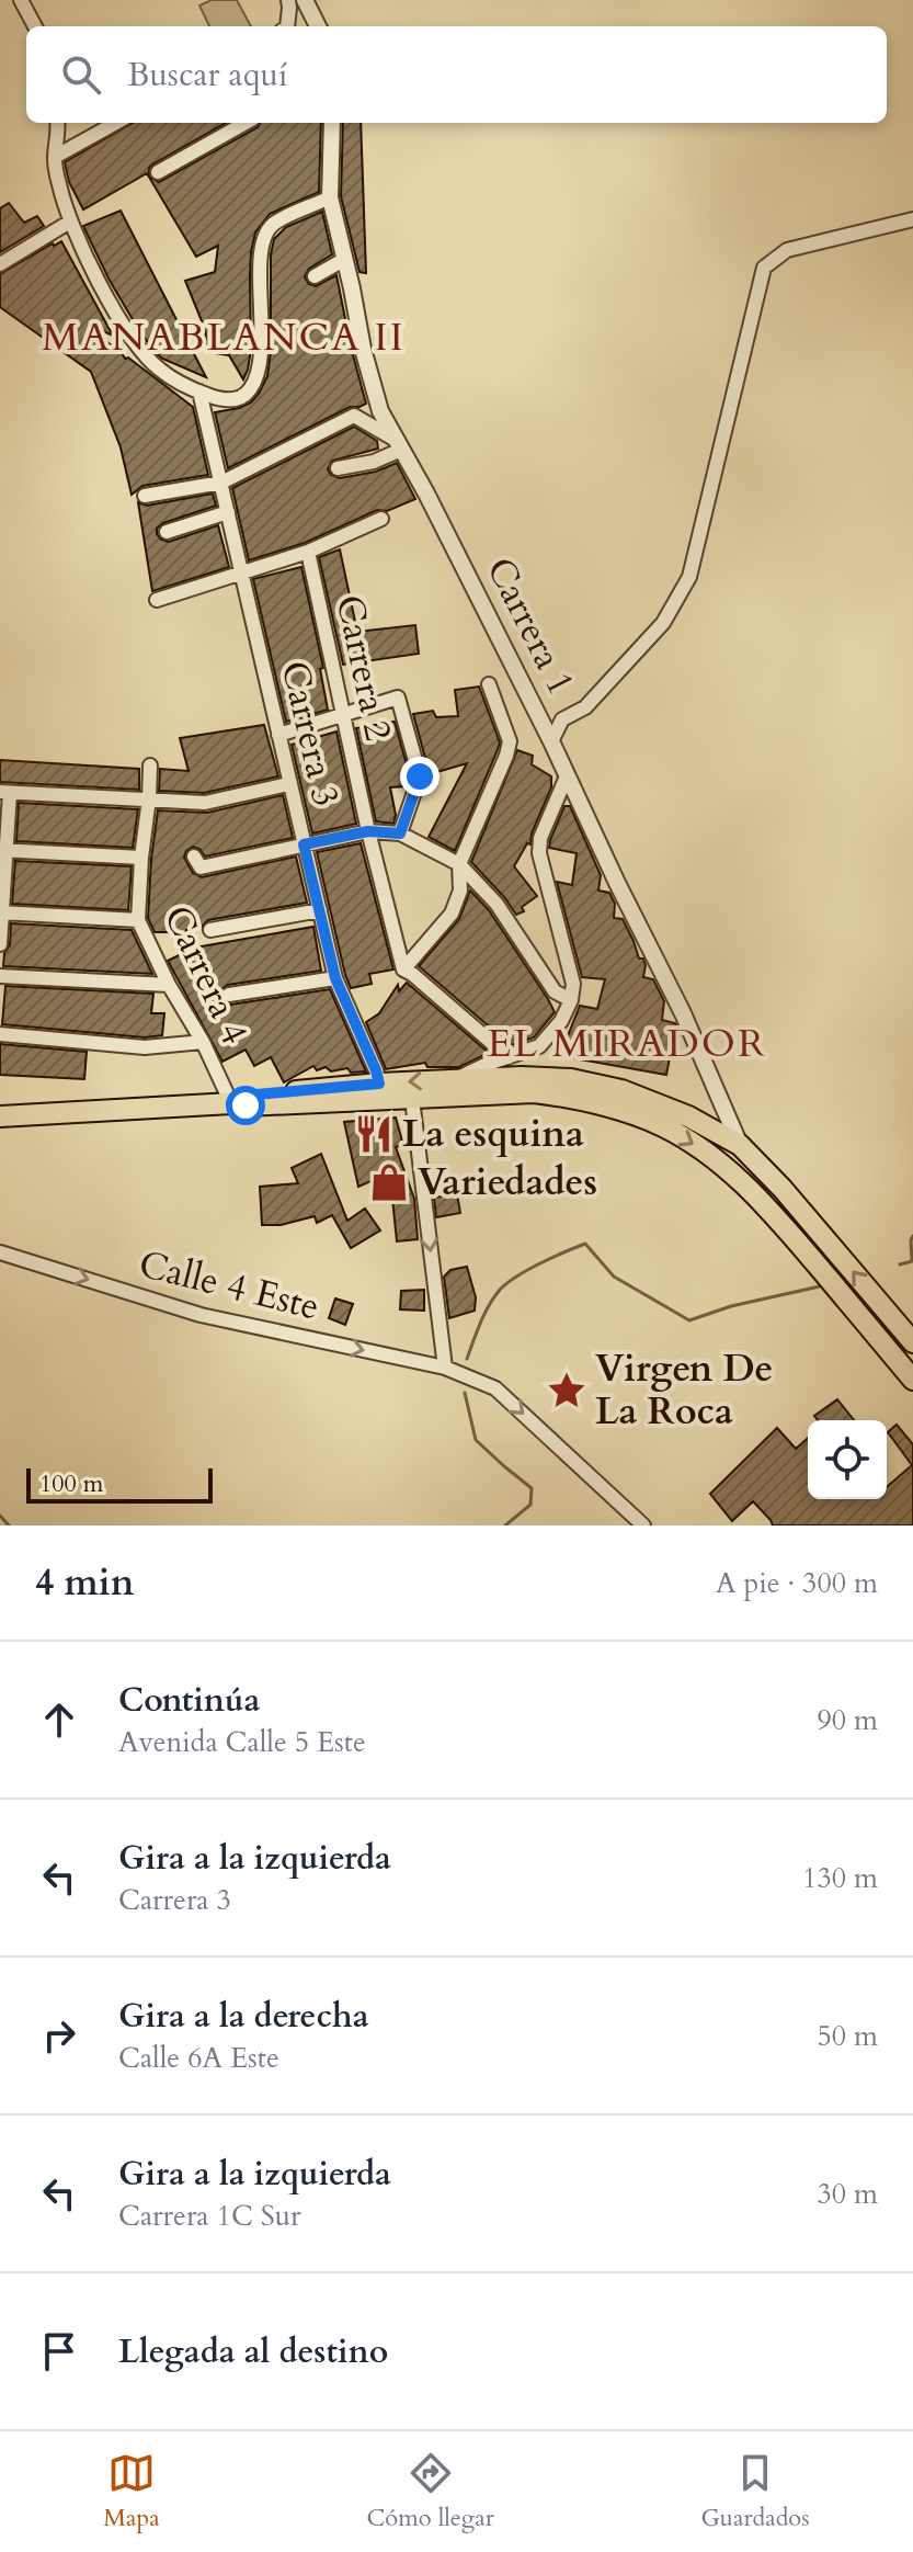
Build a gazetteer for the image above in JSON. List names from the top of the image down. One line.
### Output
{"streets":{"street":["Carrera 1","Carrera 2","Carrera 3","Carrera 4","Calle 4 Este"]},"one_way":["Calle 4 Este"],"districts":["MANABLANCA II","EL MIRADOR"],"places":{"restaurant":["La esquina"],"shop":["Variedades"],"place":["Virgen De La Roca"]},"scale_bar":"100 m","page":{"search":"Buscar aquí","scale":"100 m","heading":["4 min","A pie · 300 m"],"list":[["Continúa","Avenida Calle 5 Este","90 m"],["Gira a la izquierda","Carrera 3","130 m"],["Gira a la derecha","Calle 6A Este","50 m"],["Gira a la izquierda","Carrera 1C Sur","30 m"],"Llegada al destino"],"nav":["Mapa","Cómo llegar","Guardados"]}}
